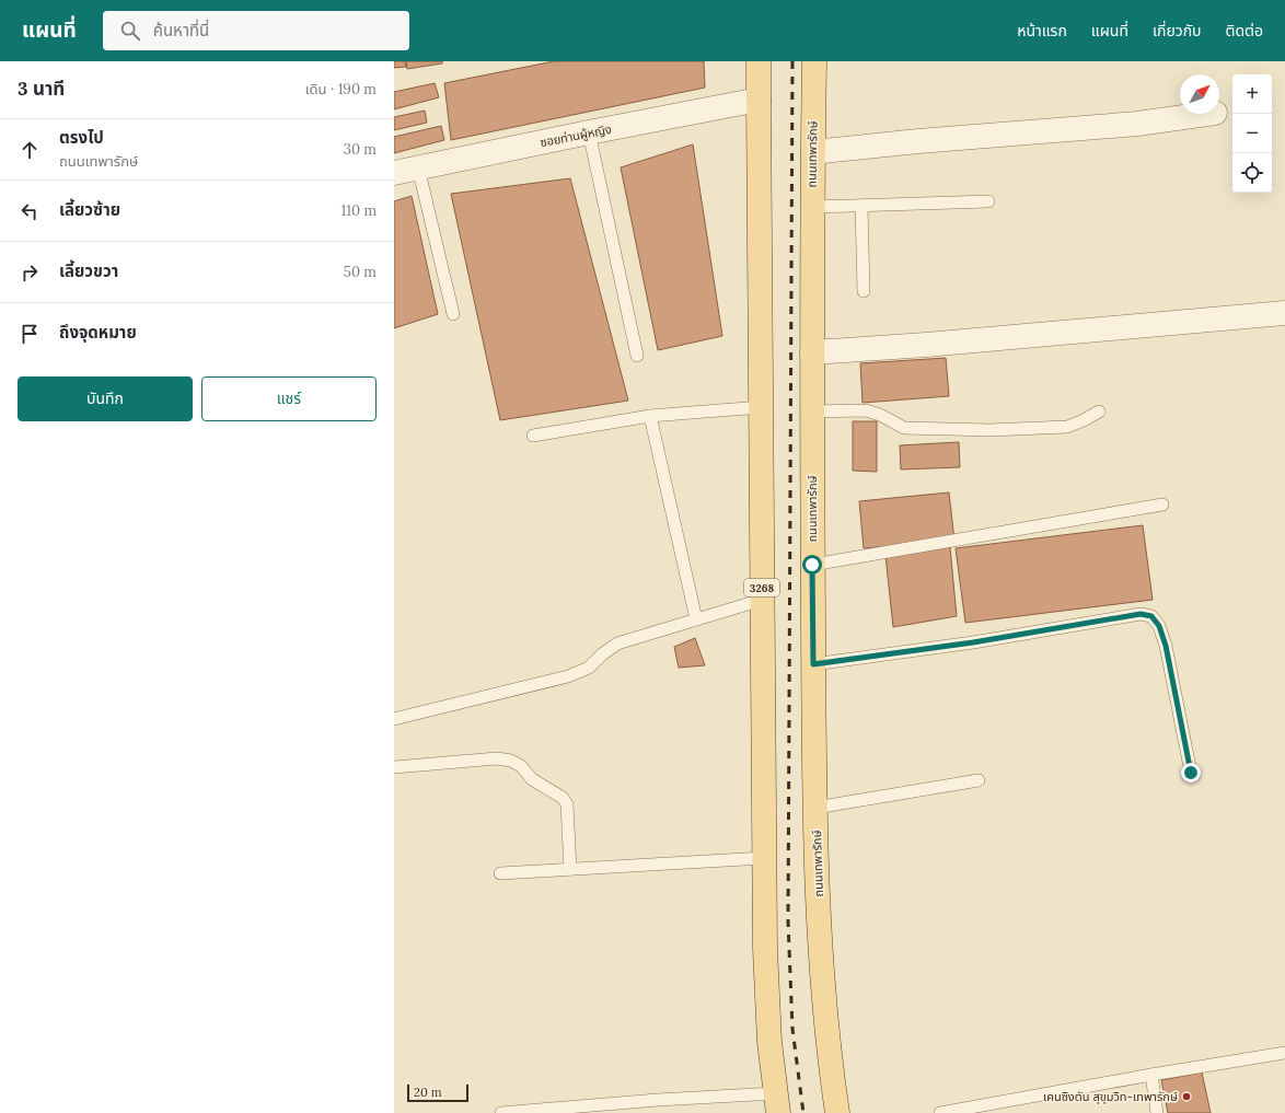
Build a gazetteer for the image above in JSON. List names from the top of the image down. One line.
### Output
{"streets":{"main road":["ถนนเทพารักษ์","3268"],"street":["ซอยท่านผู้หญิง"]},"crossings":[["ซอยท่านผู้หญิง","3268"]],"places":["เคนซิงตัน สุขุมวิท-เทพารักษ์"],"scale_bar":"20 m","north":"top right","page":{"header":"แผนที่","search":"ค้นหาที่นี่","nav":["หน้าแรก","แผนที่","เกี่ยวกับ","ติดต่อ"],"heading":["3 นาที","เดิน · 190 m"],"map_buttons":["+","−"],"list":[["ตรงไป","ถนนเทพารักษ์","30 m"],["เลี้ยวซ้าย","110 m"],["เลี้ยวขวา","50 m"],"ถึงจุดหมาย"],"buttons":["บันทึก","แชร์"],"scale":"20 m"}}
